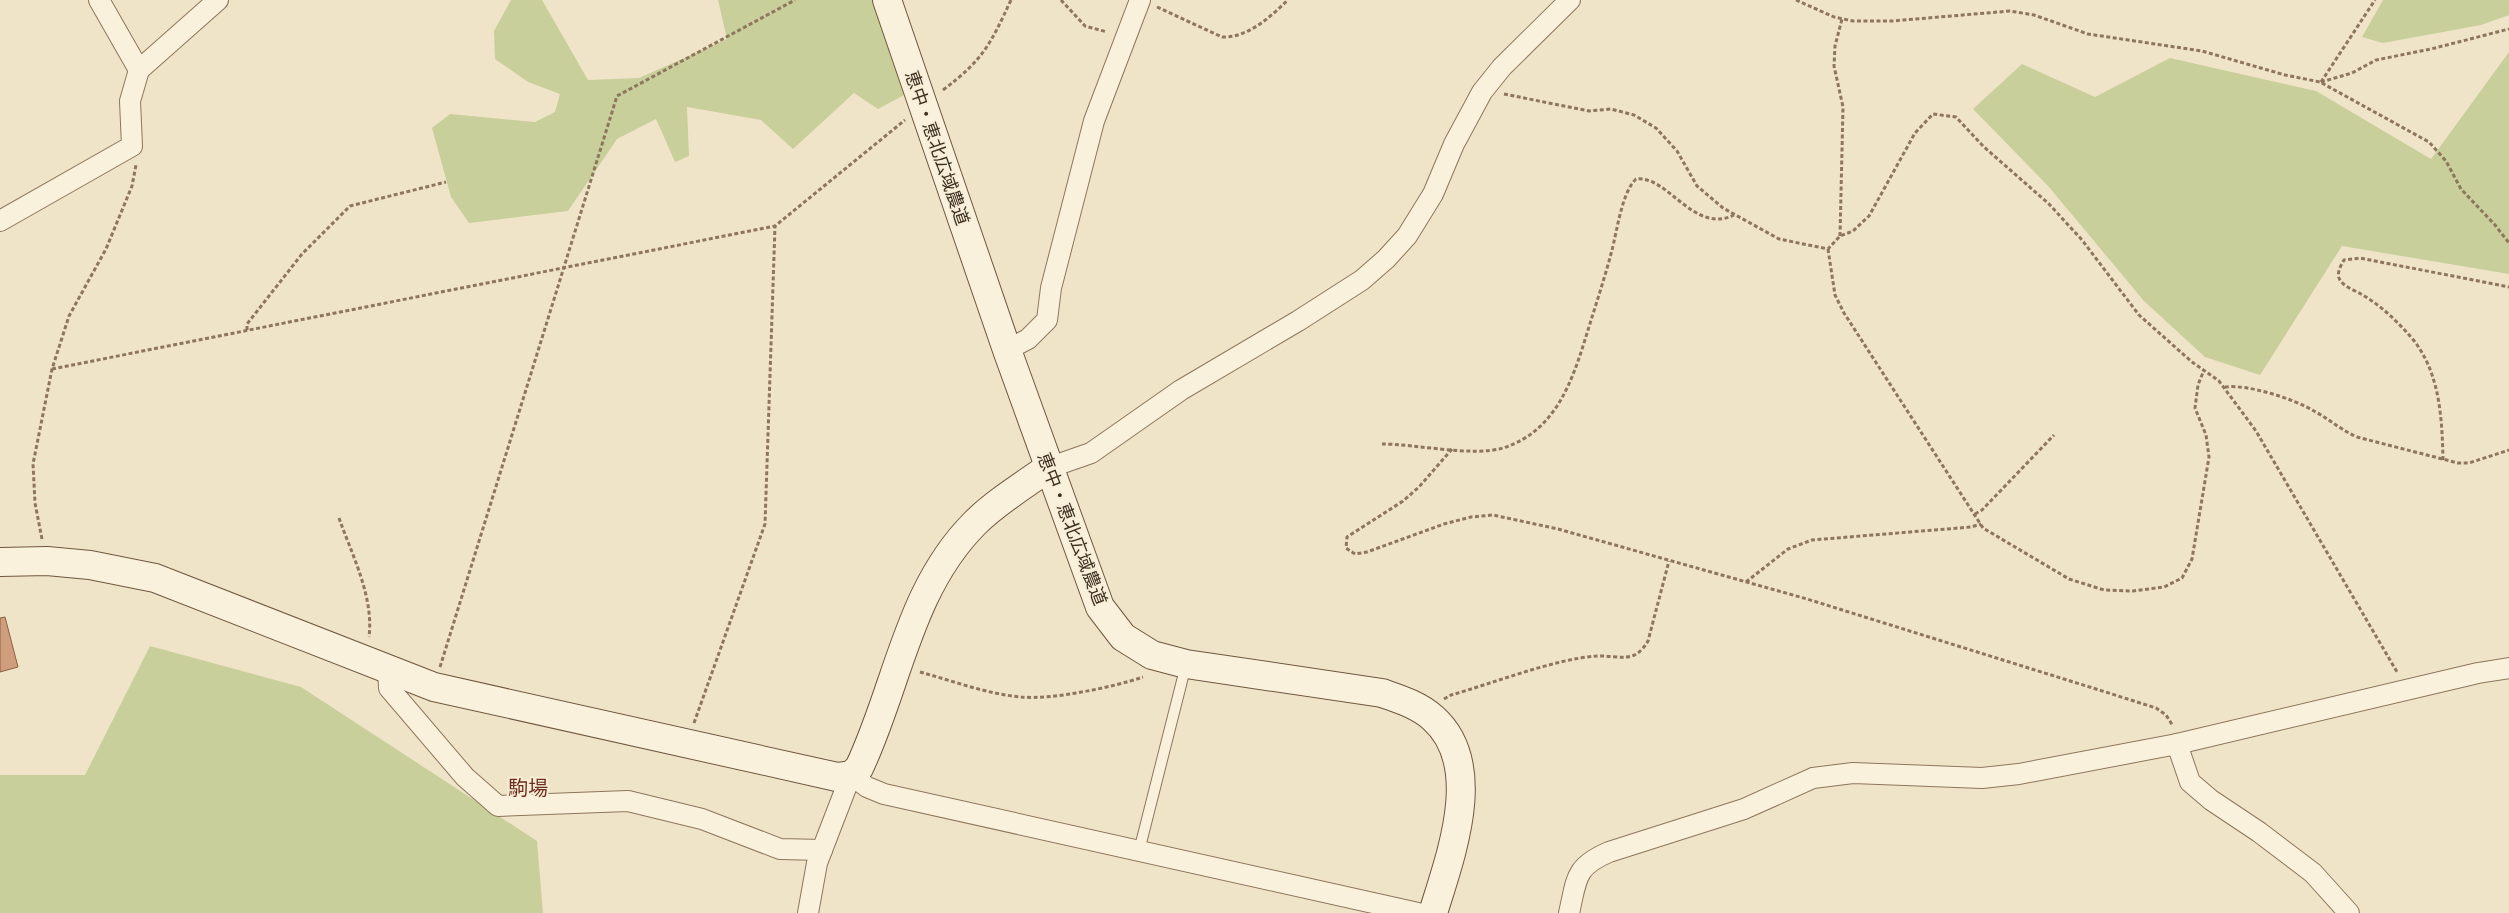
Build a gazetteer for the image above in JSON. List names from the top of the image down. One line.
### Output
{"streets":{"street":["恵中・恵北広域農道"]},"districts":["駒場"]}
